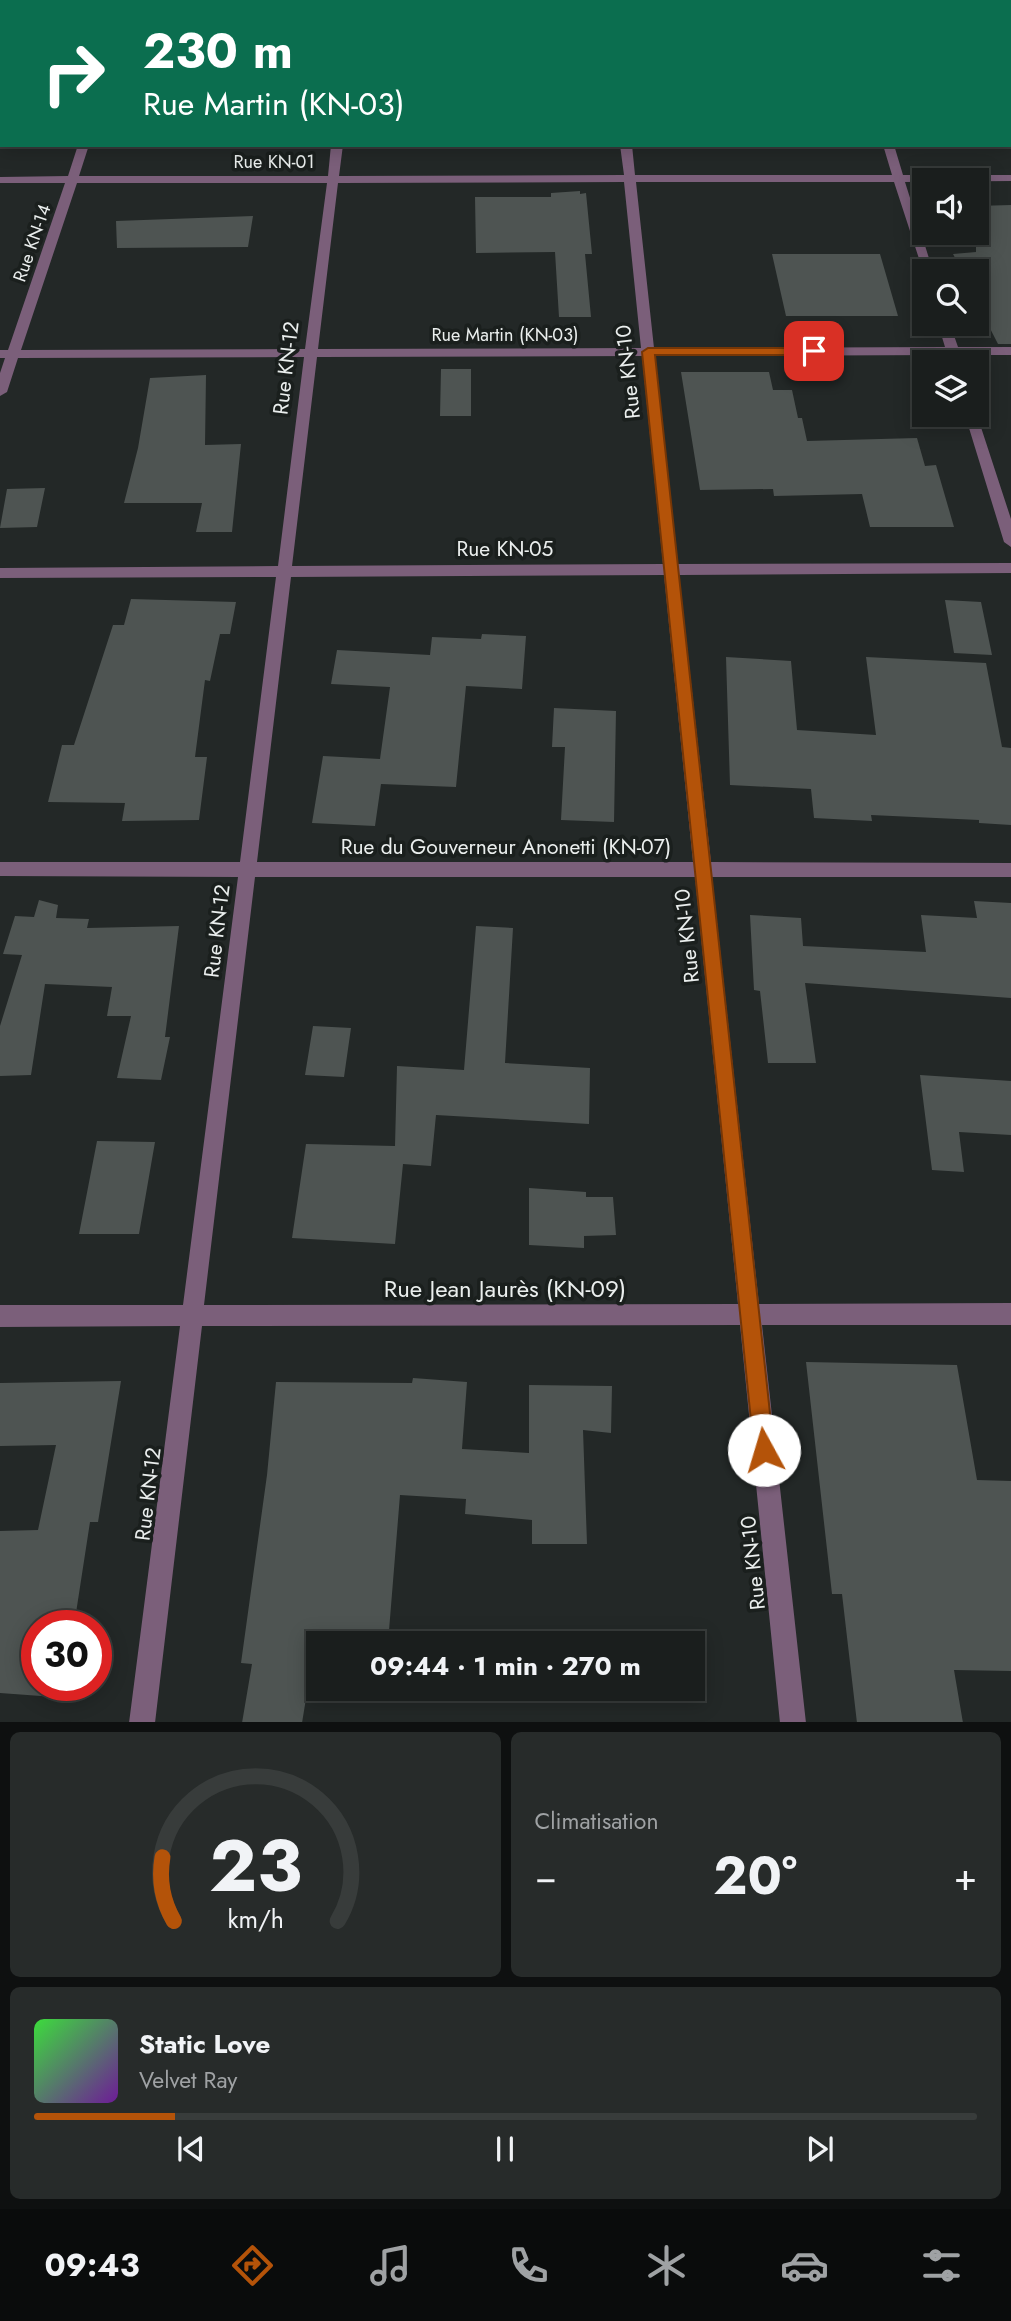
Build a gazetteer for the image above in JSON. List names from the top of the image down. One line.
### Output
{"streets":{"street":["Rue KN-01","Rue KN-14","Rue Martin (KN-03)","Rue KN-12","Rue KN-10","Rue KN-05","Rue du Gouverneur Anonetti (KN-07)","Rue Jean Jaurès (KN-09)"]},"crossings":[["Rue KN-01","Rue KN-14"],["Rue KN-01","Rue KN-12"],["Rue KN-01","Rue KN-10"],["Rue KN-14","Rue Martin (KN-03)"],["Rue Martin (KN-03)","Rue KN-12"],["Rue Martin (KN-03)","Rue KN-10"],["Rue KN-12","Rue KN-05"],["Rue KN-12","Rue du Gouverneur Anonetti (KN-07)"],["Rue KN-12","Rue Jean Jaurès (KN-09)"],["Rue KN-10","Rue KN-05"],["Rue KN-10","Rue du Gouverneur Anonetti (KN-07)"],["Rue KN-10","Rue Jean Jaurès (KN-09)"]],"page":{"turn":["230 m","Rue Martin (KN-03)"],"limit":"30","trip":"09:44 · 1 min · 270 m","tile":"Climatisation","heat":["−","20°","+"],"song":["Static Love","Velvet Ray"],"tabs":"09:43","gauge":["23","km/h"]}}
